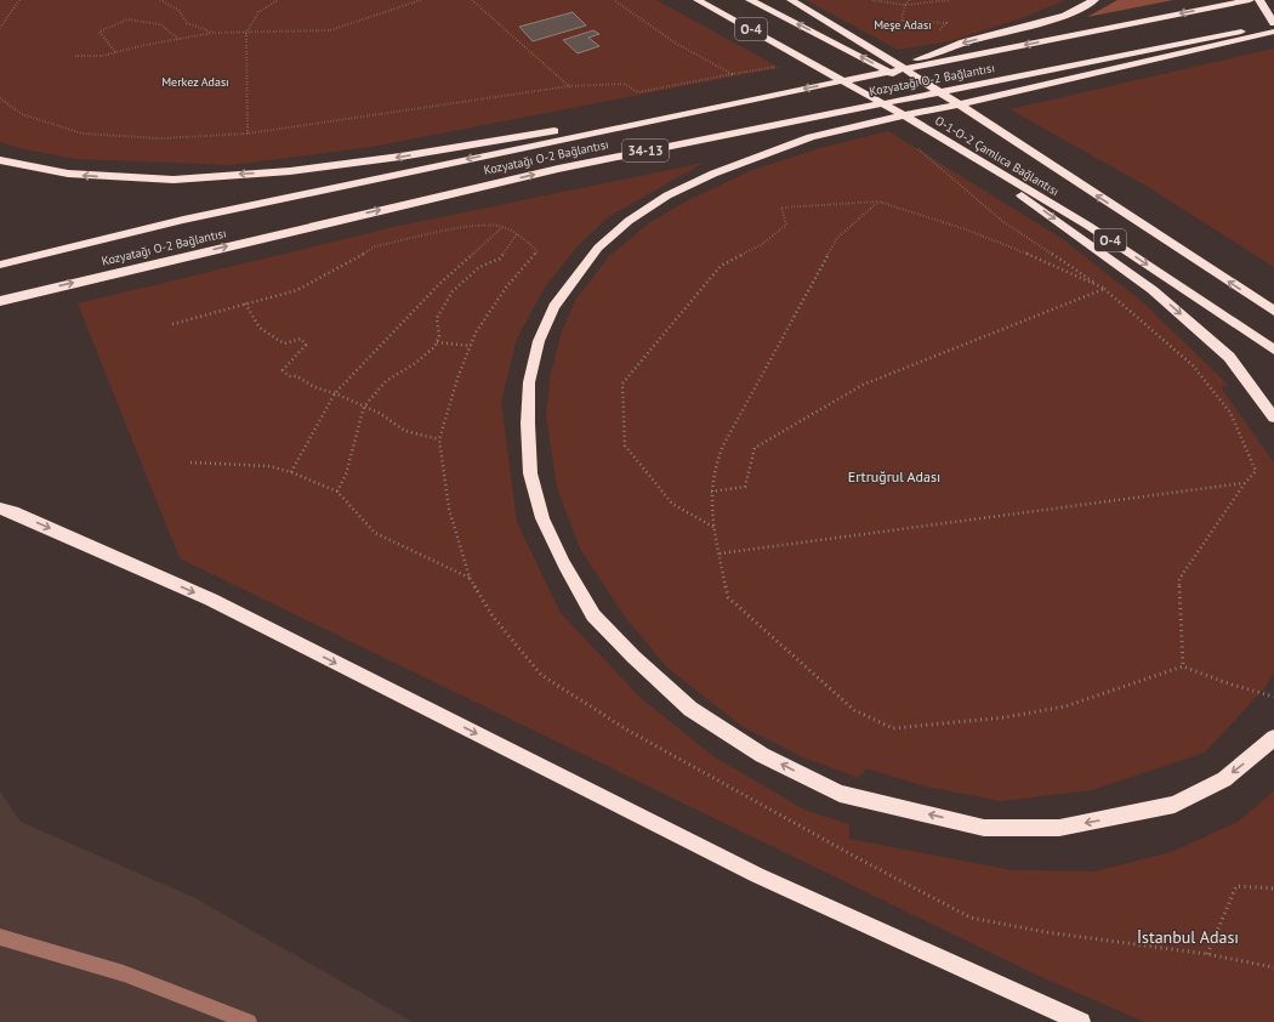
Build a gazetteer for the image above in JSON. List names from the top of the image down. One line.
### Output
{"streets":{"highway":["O-4","Kozyatağı O-2 Bağlantısı","34-13","O-1-O-2 Çamlıca Bağlantısı"]},"crossings":[["O-4","O-1-O-2 Çamlıca Bağlantısı"]],"parks":["Meşe Adası","Merkez Adası","Ertruğrul Adası","İstanbul Adası"]}
